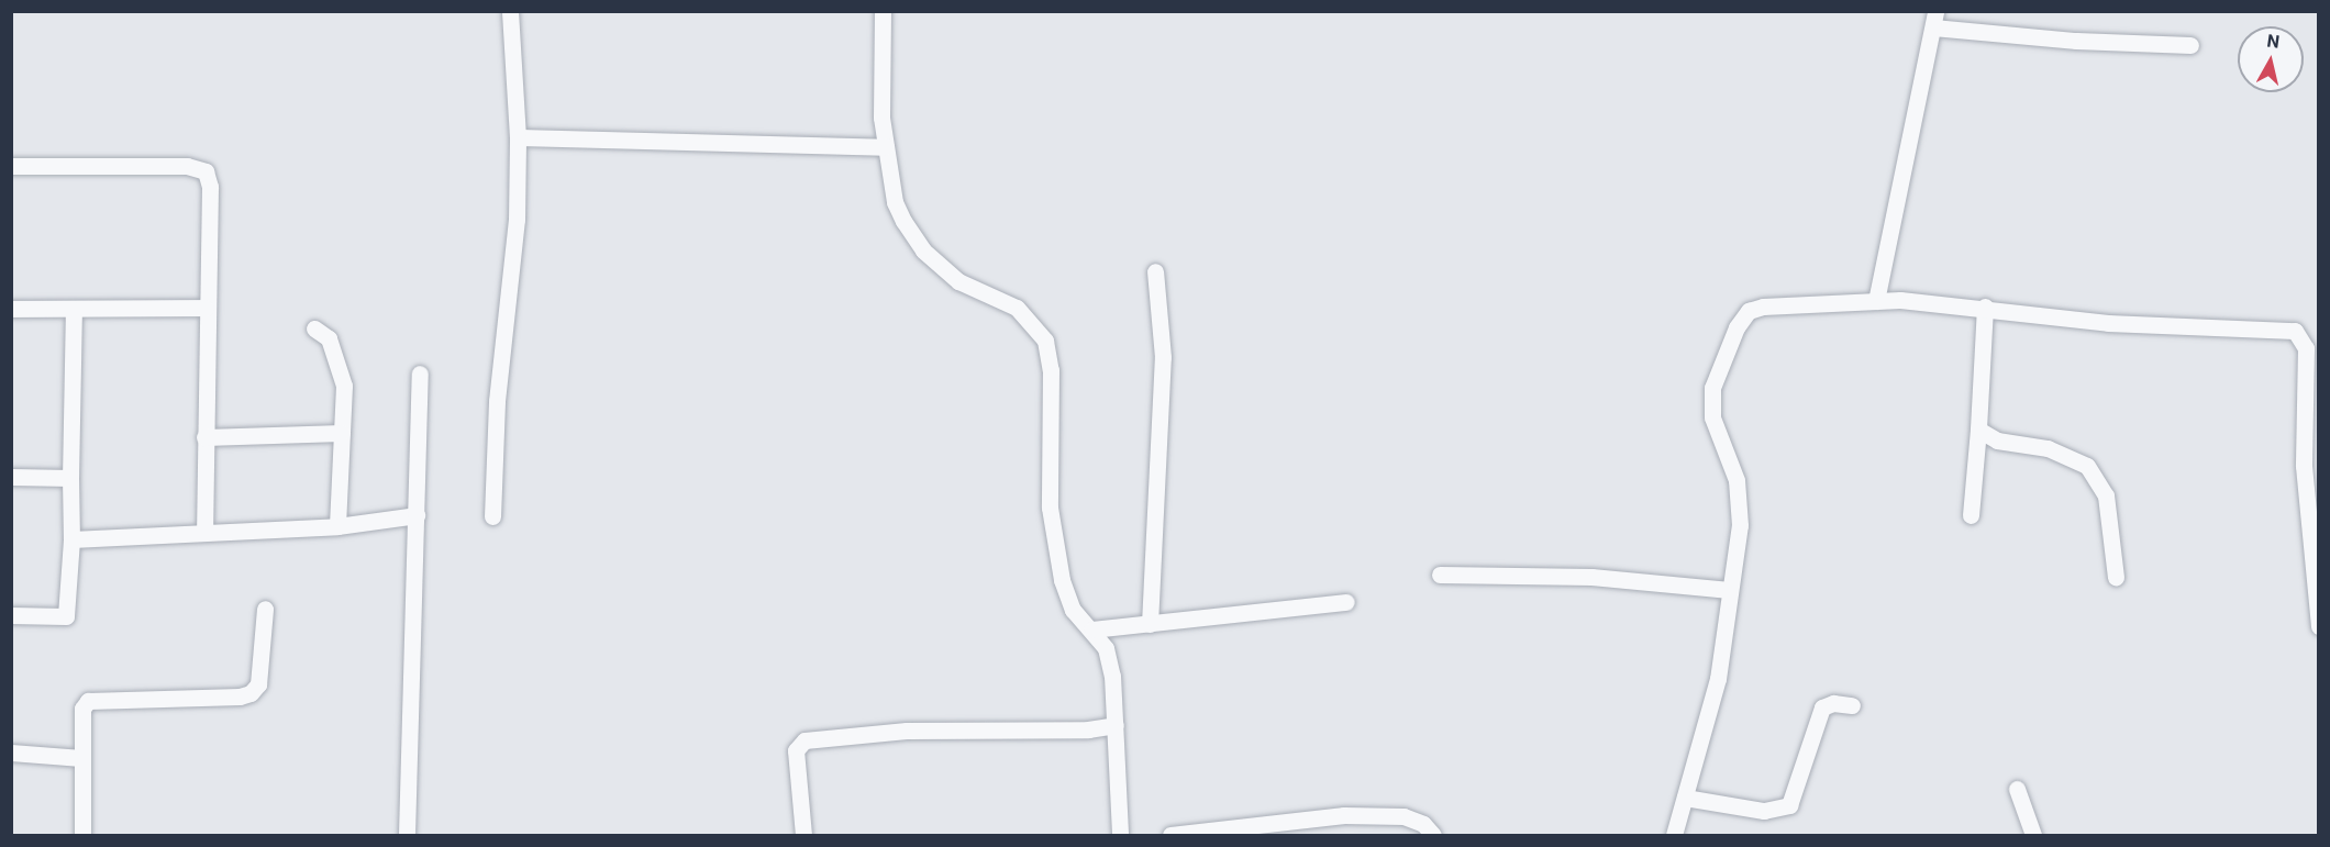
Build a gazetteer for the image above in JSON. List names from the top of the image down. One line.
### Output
{"north":"top"}
